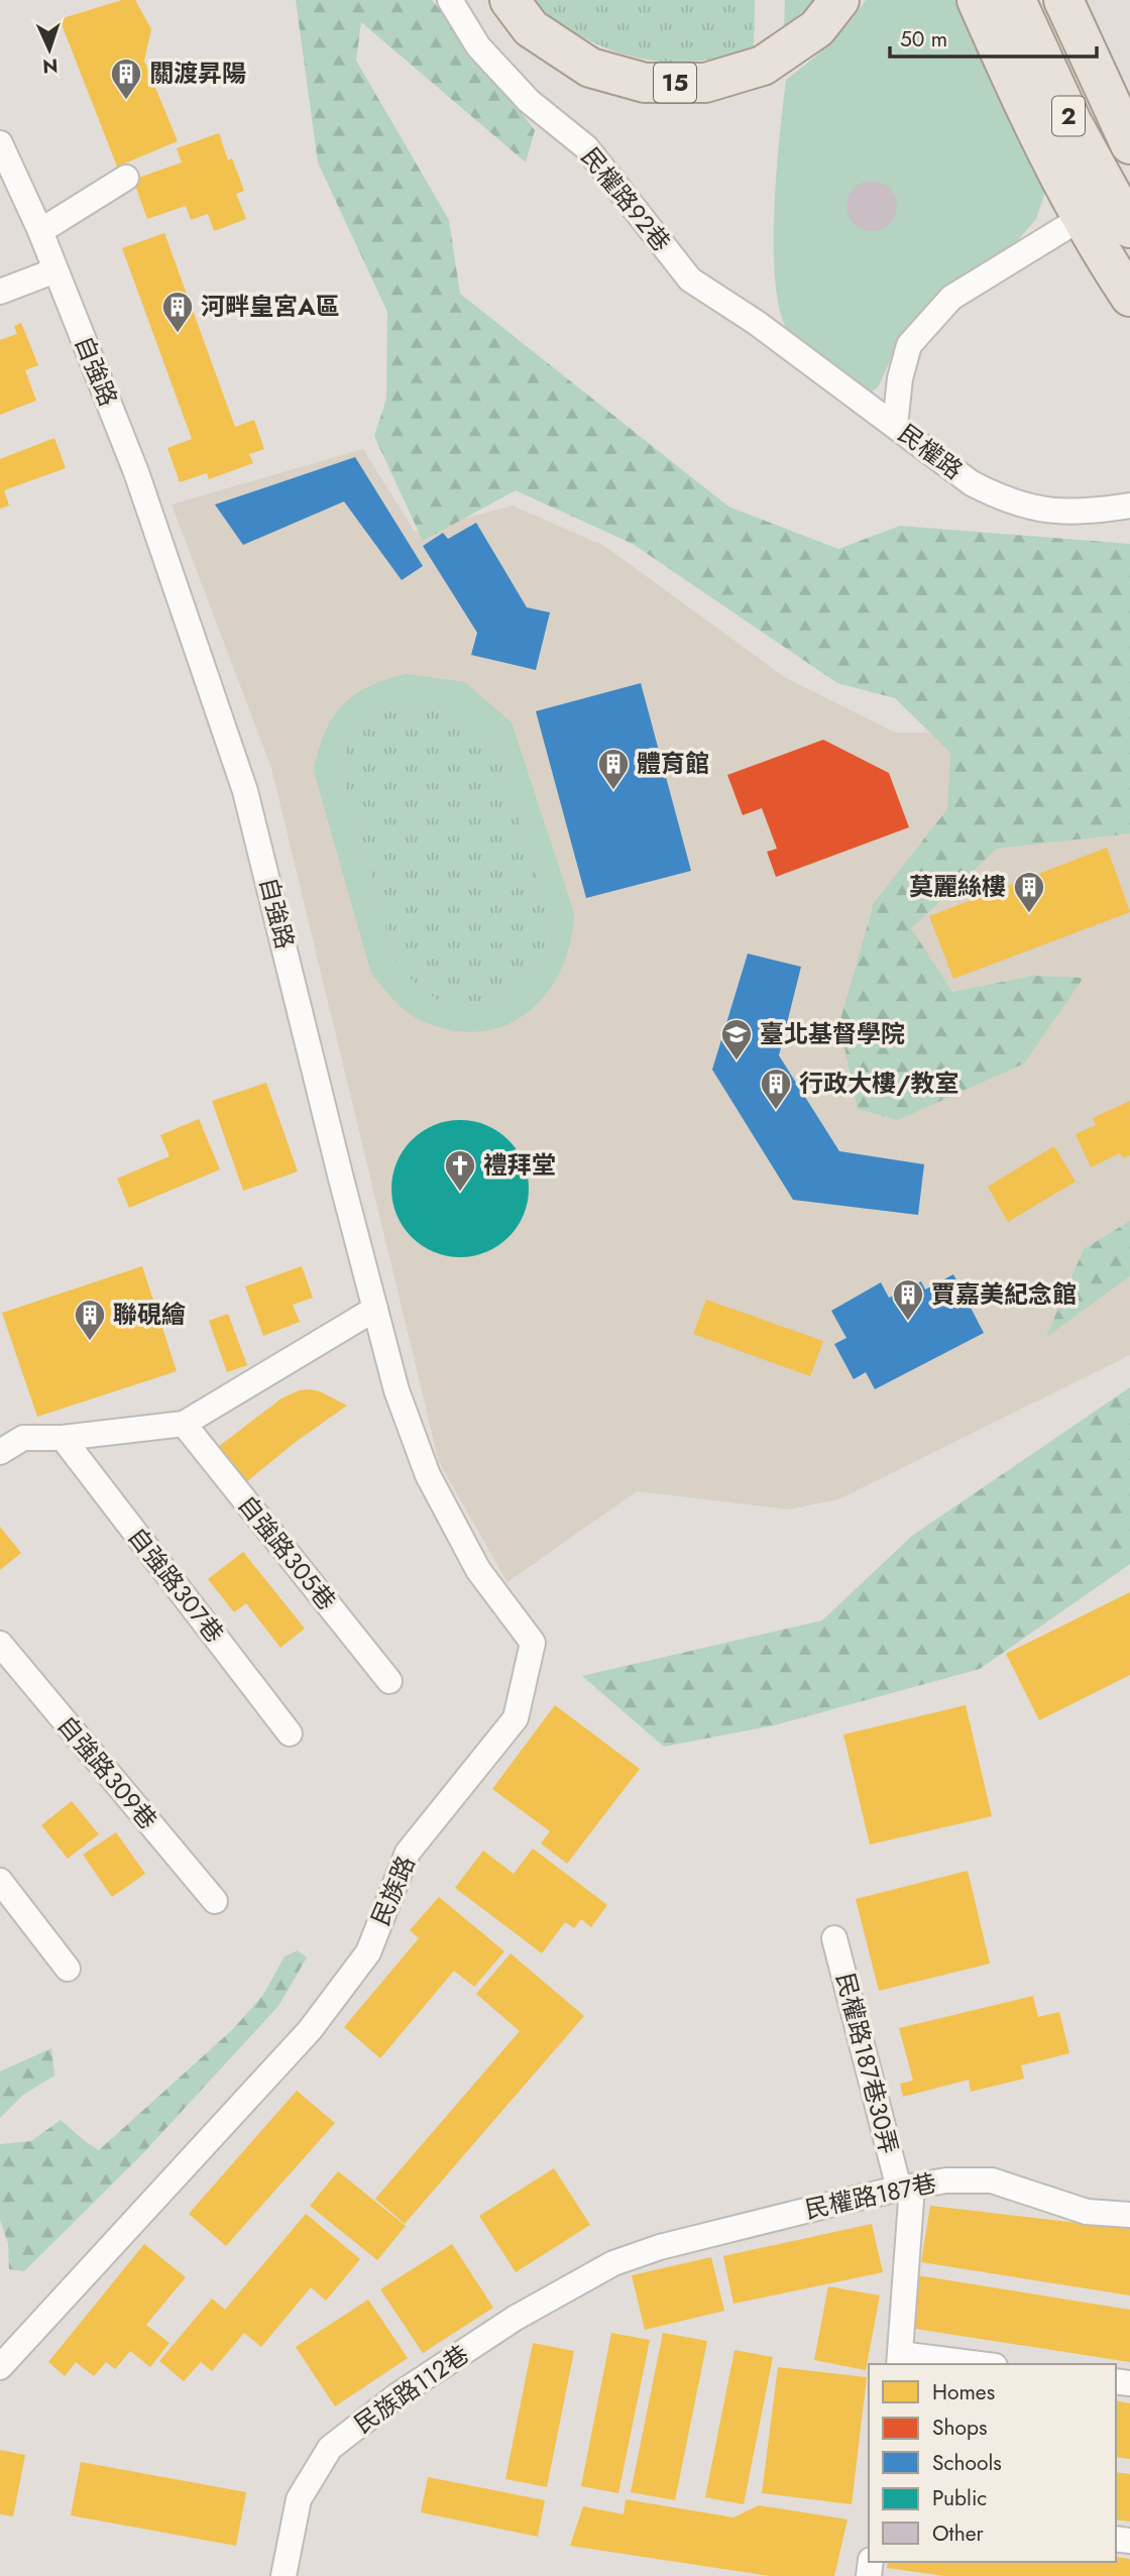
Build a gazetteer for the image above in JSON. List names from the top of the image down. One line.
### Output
{"streets":{"main road":["15","2"],"street":["民權路92巷","自強路","民權路","自強路305巷","自強路307巷","自強路309巷","民族路","民權路187巷30弄","民權路187巷","民族路112巷"]},"crossings":[["民權路92巷","民權路"],["自強路","民族路"],["民權路187巷30弄","民權路187巷"],["民權路187巷","民族路112巷"]],"places":{"building":["關渡昇陽","河畔皇宮A區","體育館","莫麗絲樓","行政大樓/教室","賈嘉美紀念館","聯硯繪"],"school or university":["臺北基督學院"],"church":["禮拜堂"]},"legend":["Homes","Shops","Schools","Public","Other"],"scale_bar":"50 m","north":"bottom"}
